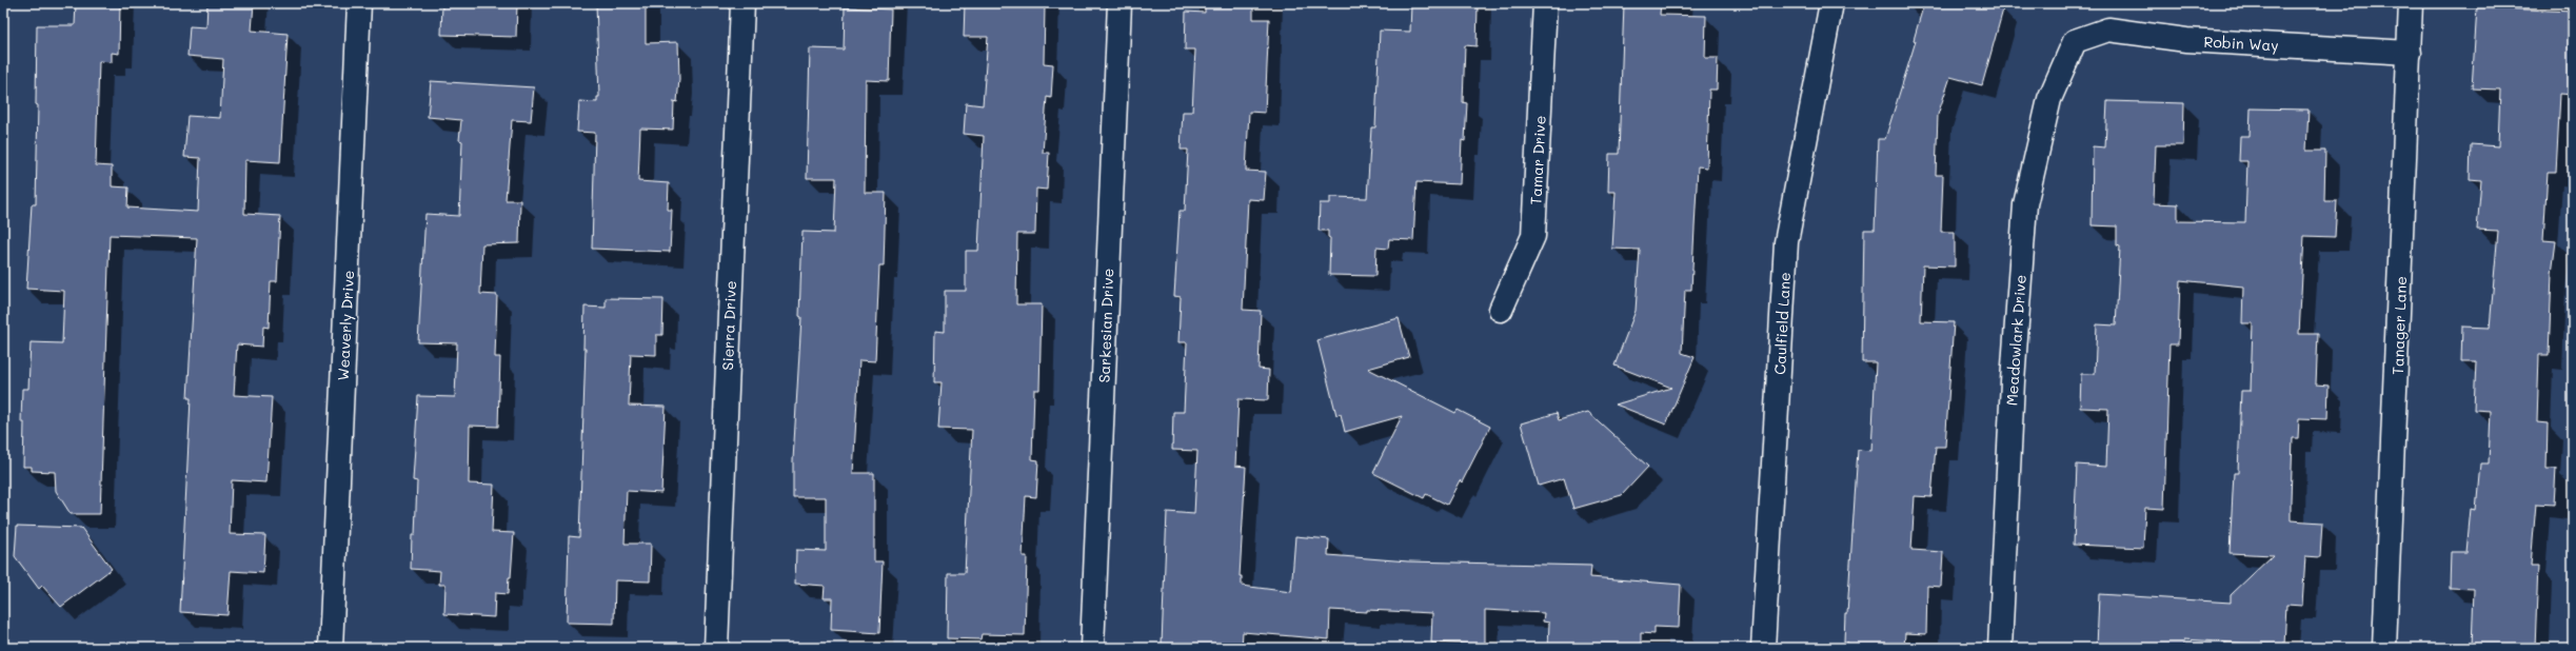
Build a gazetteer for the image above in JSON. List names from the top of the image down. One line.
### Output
{"streets":{"street":["Robin Way","Tamar Drive","Caulfield Lane","Weaverly Drive","Sierra Drive","Sarkesian Drive","Tanager Lane","Meadowlark Drive"]},"crossings":[["Robin Way","Tanager Lane"],["Robin Way","Meadowlark Drive"]]}
